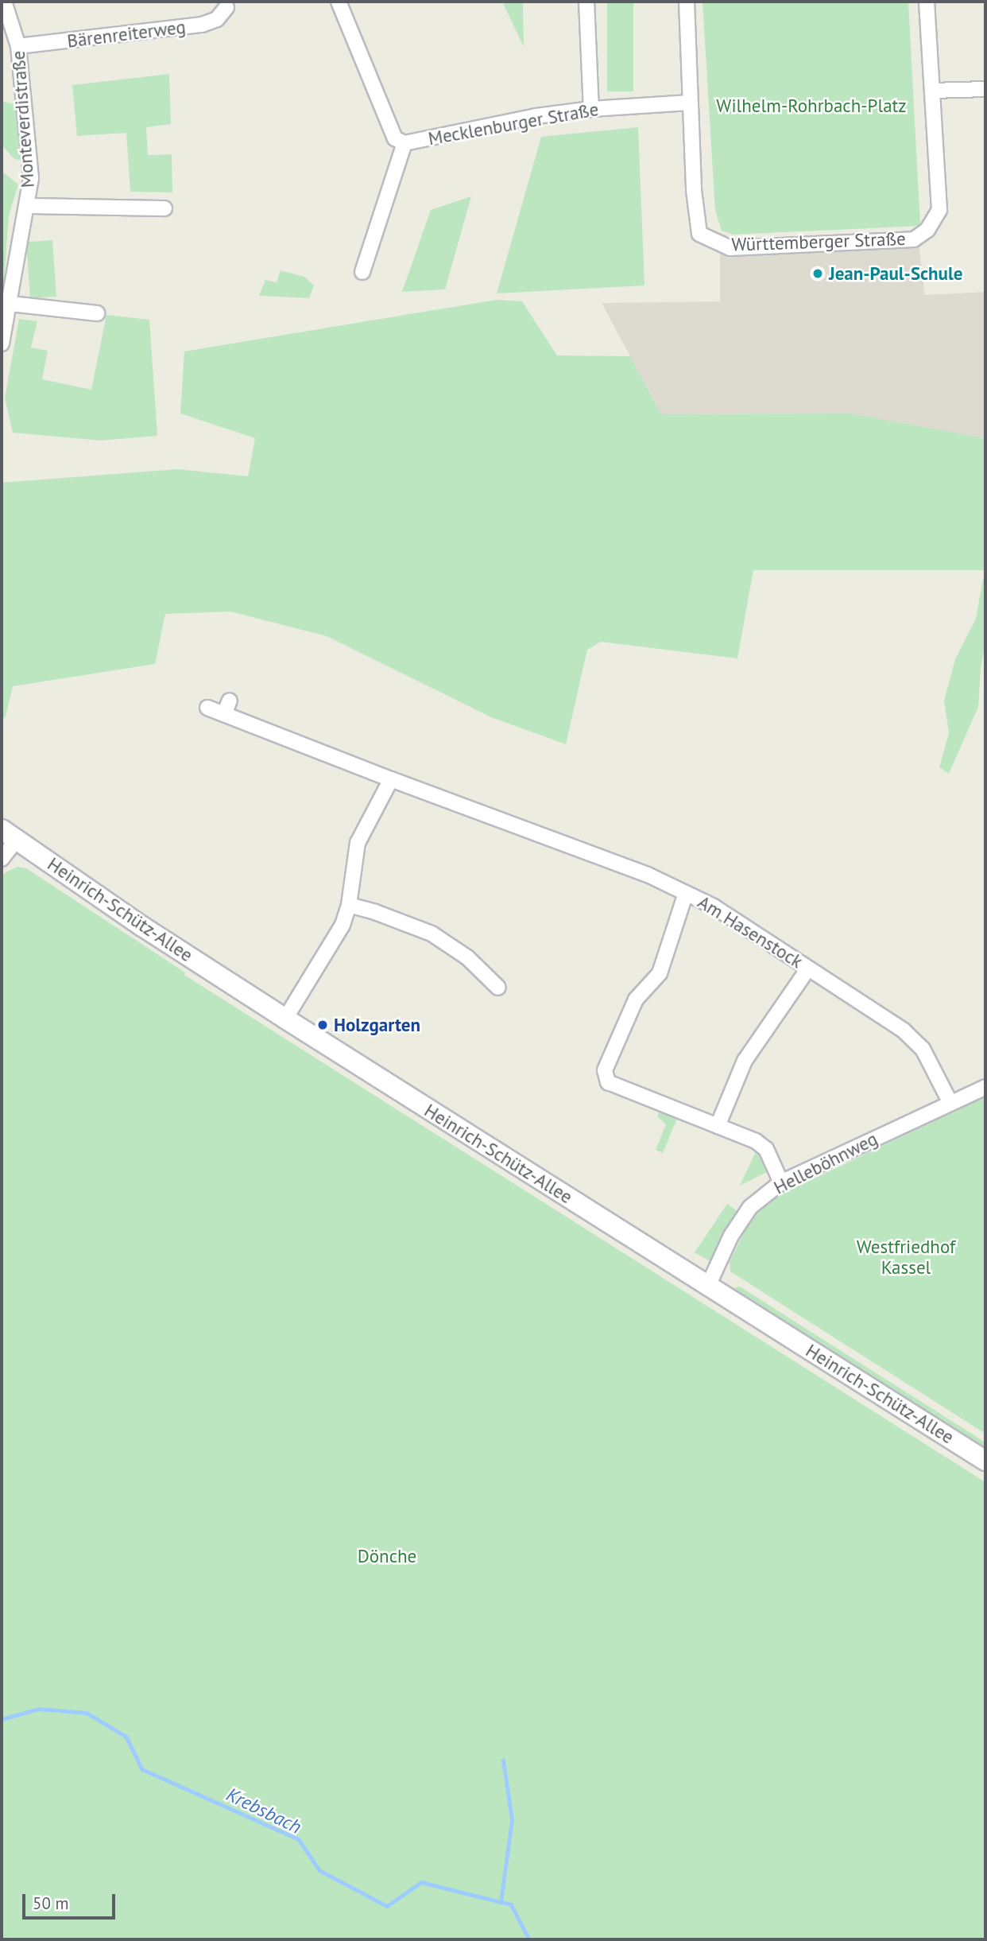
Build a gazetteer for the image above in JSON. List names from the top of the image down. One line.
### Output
{"streets":{"main road":["Heinrich-Schütz-Allee"],"street":["Bärenreiterweg","Monteverdistraße","Mecklenburger Straße","Württemberger Straße","Am Hasenstock","Helleböhnweg"]},"crossings":[["Bärenreiterweg","Monteverdistraße"],["Mecklenburger Straße","Württemberger Straße"],["Heinrich-Schütz-Allee","Helleböhnweg"],["Am Hasenstock","Helleböhnweg"]],"water":["Krebsbach"],"parks":["Wilhelm-Rohrbach-Platz","Westfriedhof Kassel","Dönche"],"places":["Jean-Paul-Schule","Holzgarten"],"scale_bar":"50 m"}
